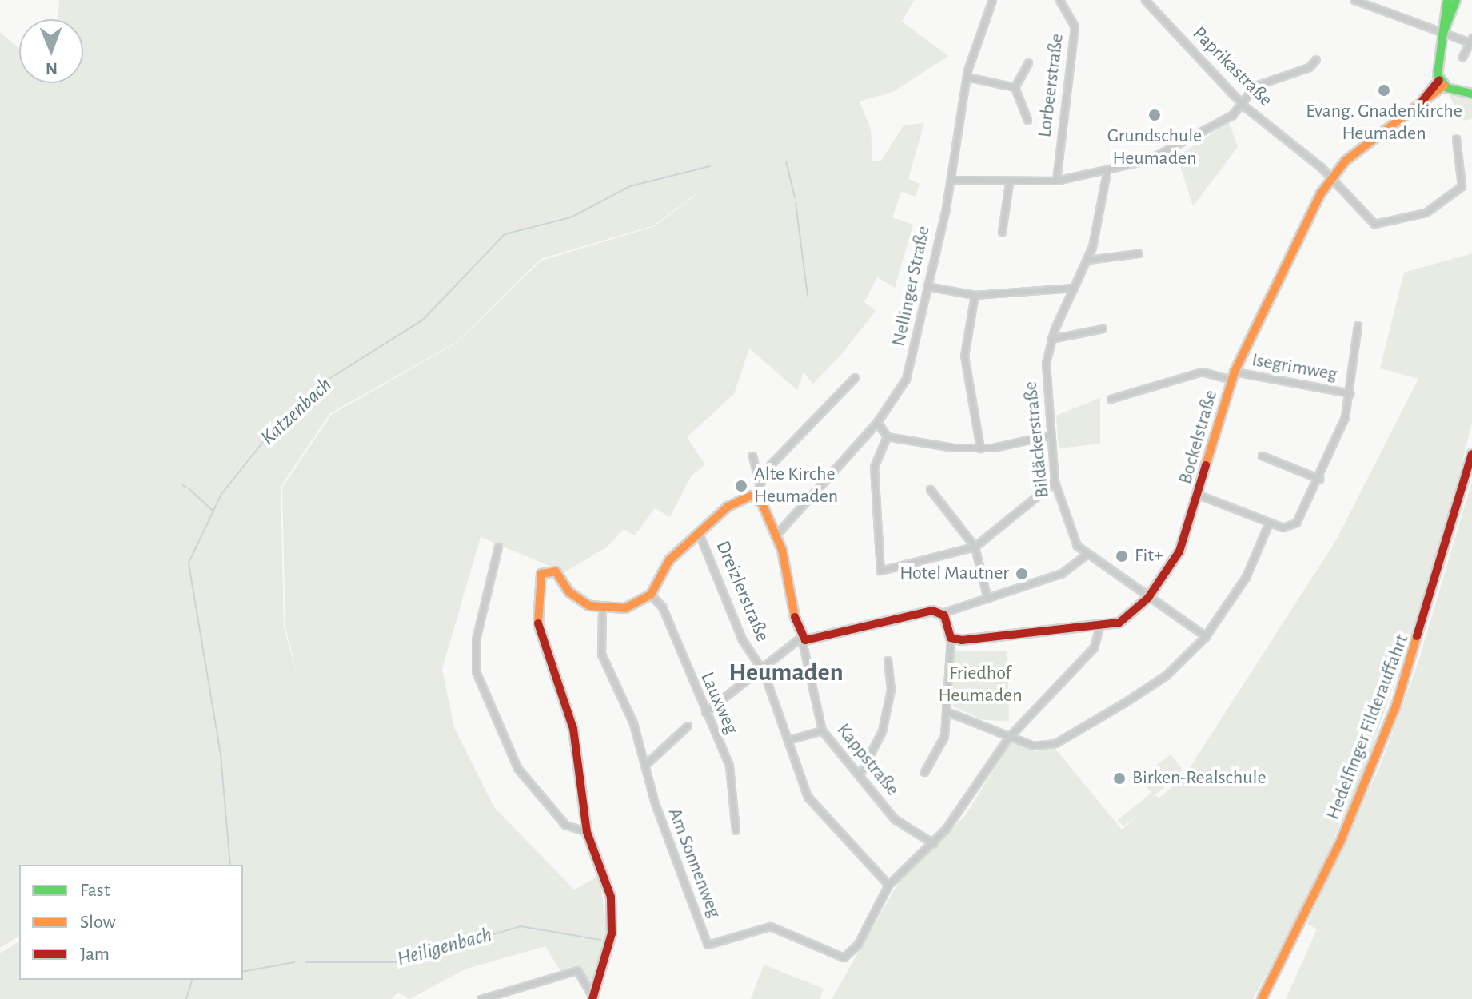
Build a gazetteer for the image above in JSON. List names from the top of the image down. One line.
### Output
{"streets":{"street":["Paprikastraße","Lorbeerstraße","Nellinger Straße","Isegrimweg","Bockelstraße","Bildäckerstraße","Dreizlerstraße","Lauxweg","Hedelfinger Filderauffahrt","Kappstraße","Am Sonnenweg"]},"crossings":[["Paprikastraße","Bockelstraße"],["Isegrimweg","Bockelstraße"],["Bockelstraße","Bildäckerstraße"],["Dreizlerstraße","Am Sonnenweg"]],"districts":["Heumaden"],"water":["Katzenbach","Heiligenbach"],"parks":["Friedhof Heumaden"],"places":["Evang. Gnadenkirche Heumaden","Grundschule Heumaden","Alte Kirche Heumaden","Fit+","Hotel Mautner","Birken-Realschule"],"legend":["Fast","Slow","Jam"],"north":"bottom"}
